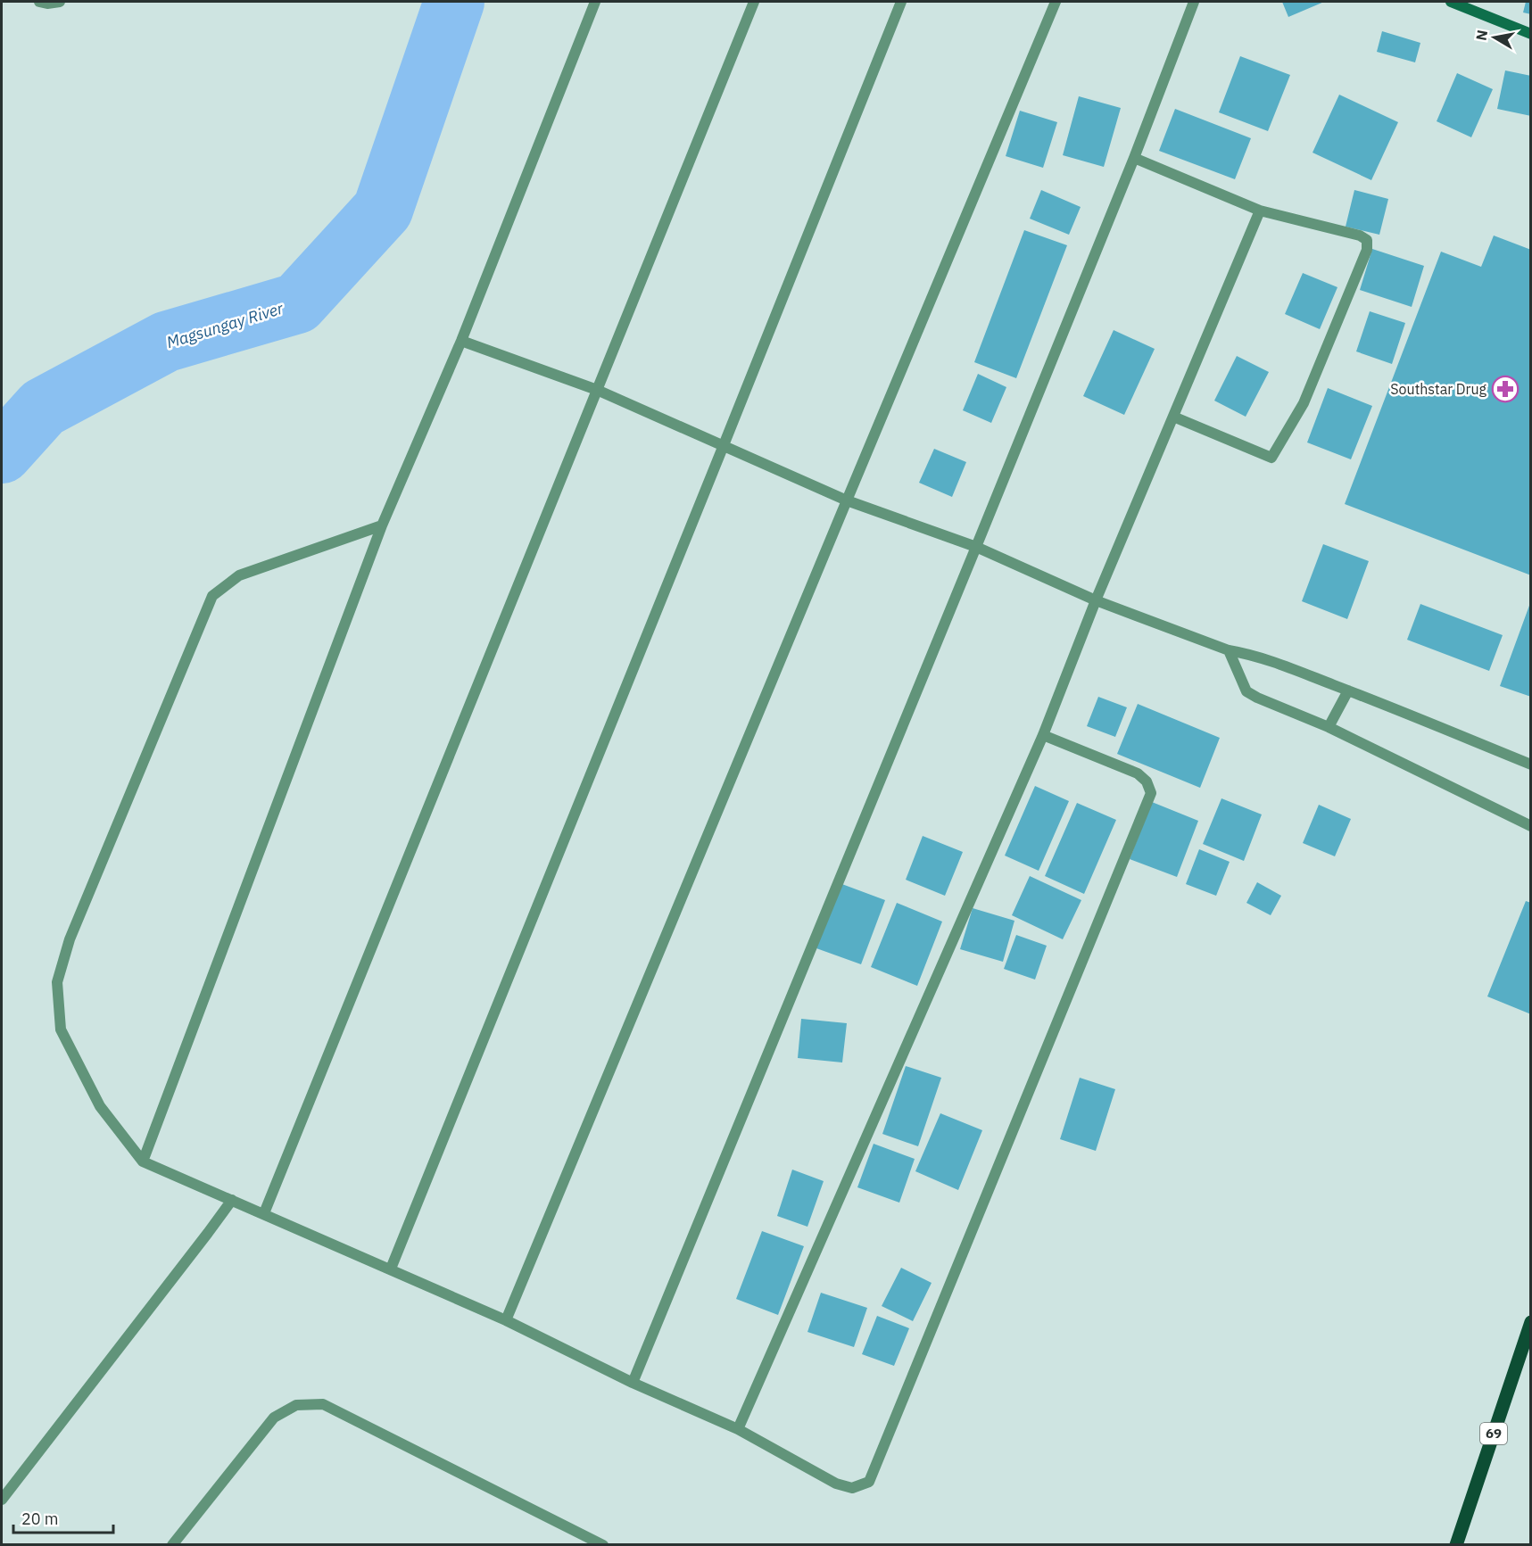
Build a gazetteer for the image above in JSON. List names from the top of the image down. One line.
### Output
{"streets":{"main road":["69"]},"water":["Magsungay River"],"places":{"pharmacy":["Southstar Drug"]},"scale_bar":"20 m","north":"left"}
